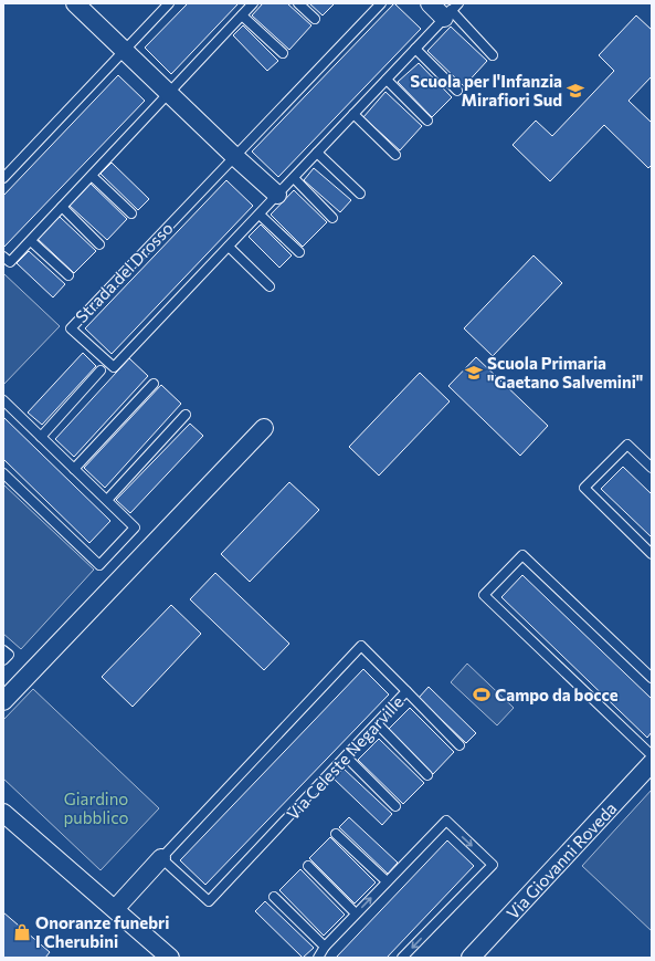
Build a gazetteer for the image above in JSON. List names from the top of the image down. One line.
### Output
{"streets":{"street":["Via Celeste Negarville","Via Giovanni Roveda"],"lane":["Strada del Drosso"]},"parks":["Giardino pubblico"],"places":{"school or university":["Scuola per l'Infanzia Mirafiori Sud","Scuola Primaria \"Gaetano Salvemini\""],"sports":["Campo da bocce"],"shop":["Onoranze funebri I Cherubini"]}}
